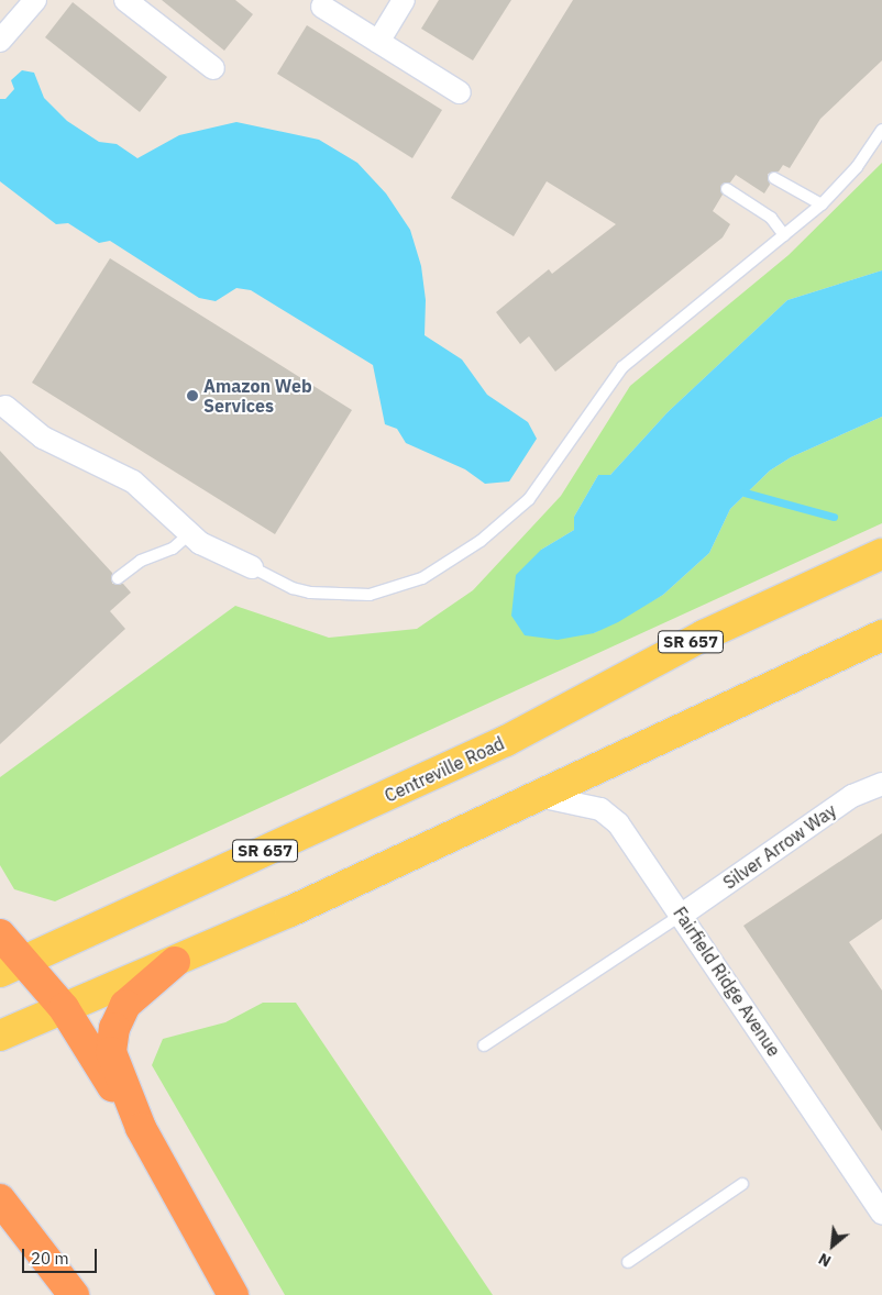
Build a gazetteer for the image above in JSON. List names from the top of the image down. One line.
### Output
{"streets":{"main road":["SR 657","Centreville Road"],"street":["Silver Arrow Way","Fairfield Ridge Avenue"]},"crossings":[["Silver Arrow Way","Fairfield Ridge Avenue"]],"places":["Amazon Web Services"],"scale_bar":"20 m","north":"bottom left"}
